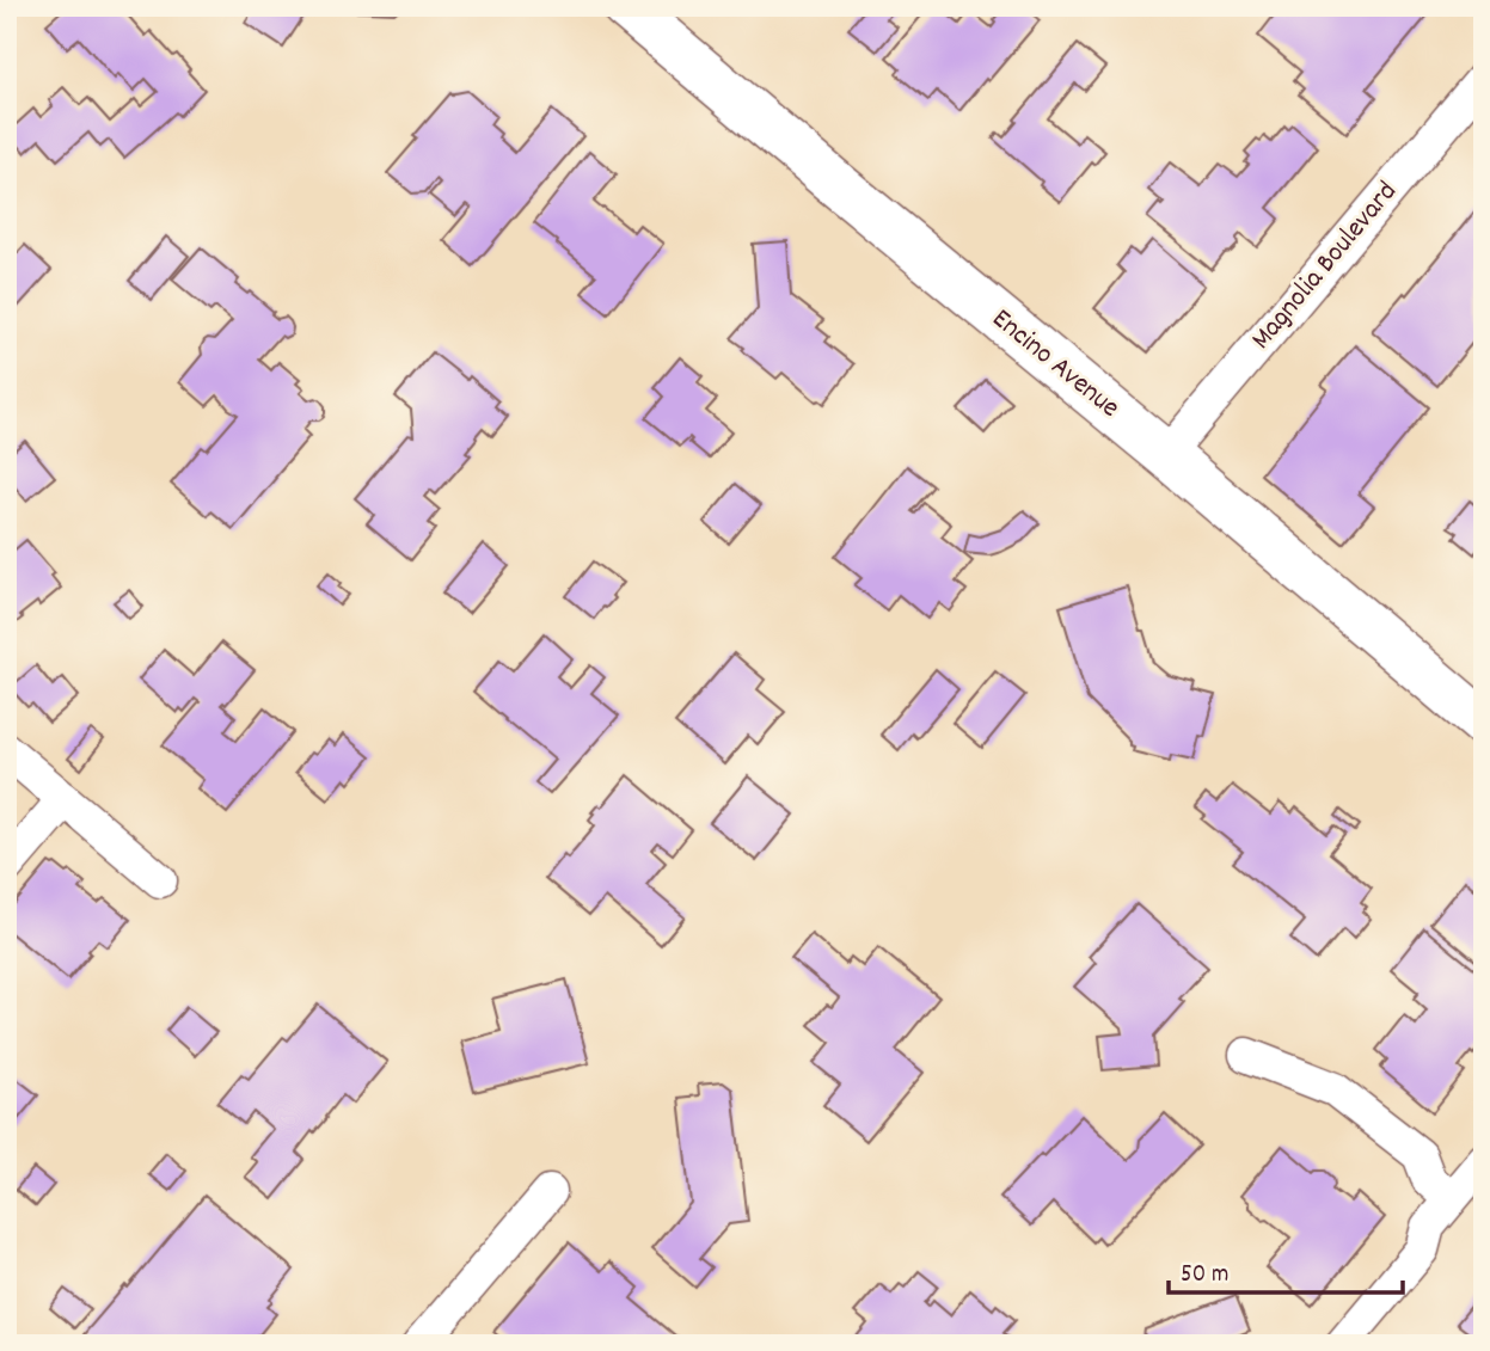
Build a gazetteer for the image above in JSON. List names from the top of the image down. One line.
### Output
{"streets":{"street":["Magnolia Boulevard","Encino Avenue"]},"crossings":[["Magnolia Boulevard","Encino Avenue"]],"scale_bar":"50 m"}
